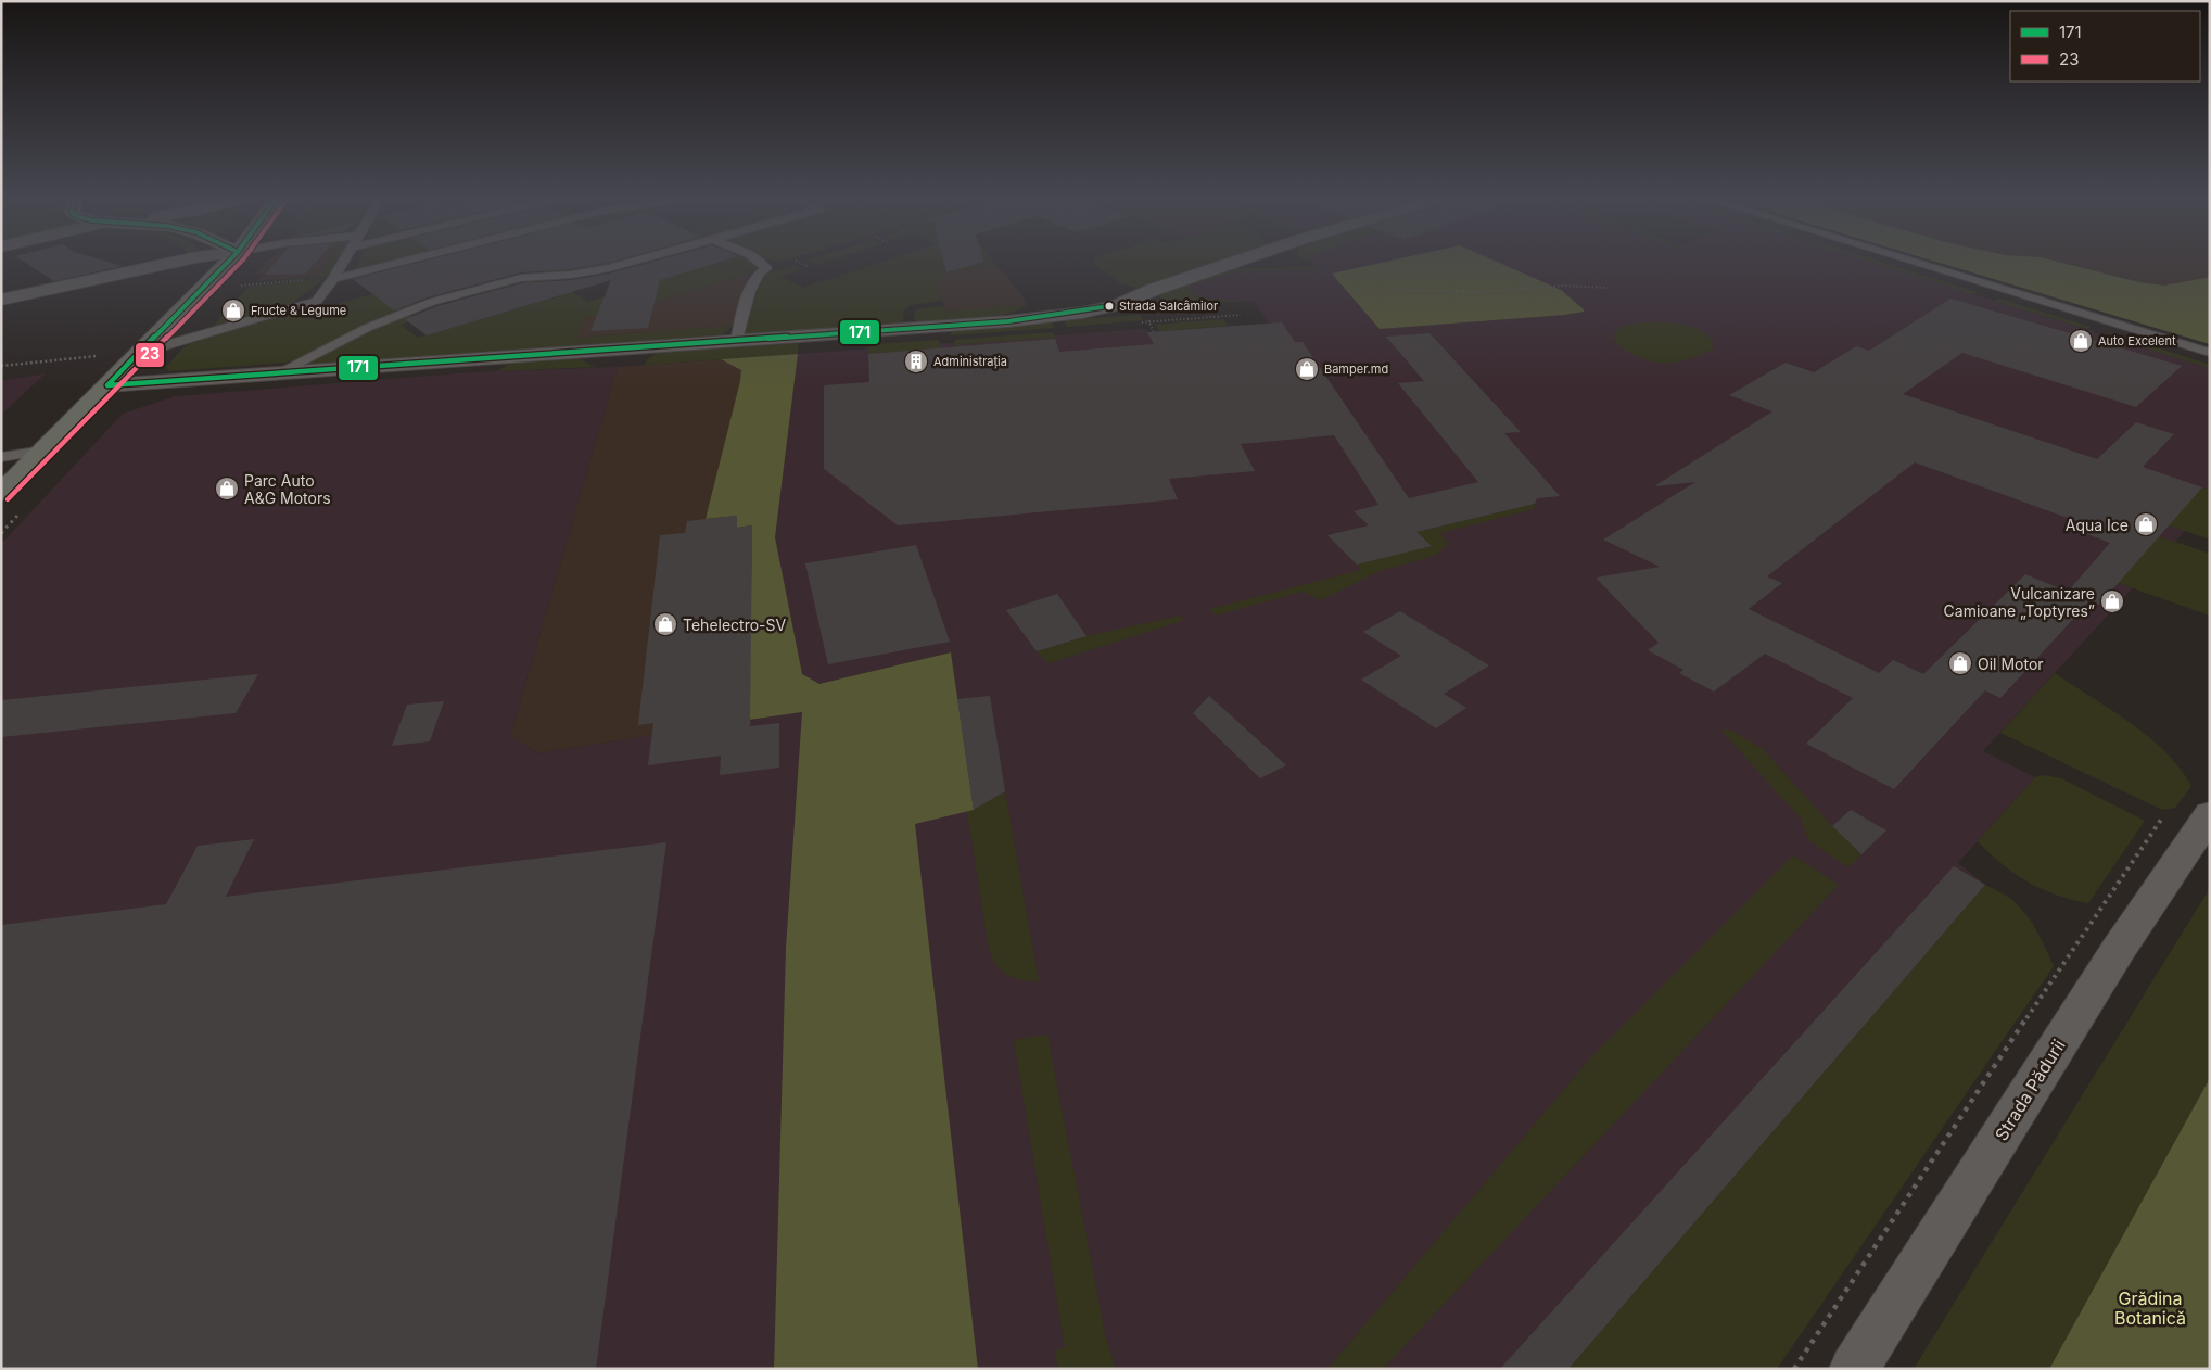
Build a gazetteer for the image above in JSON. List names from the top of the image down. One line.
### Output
{"streets":{"street":["Strada Pădurii"]},"parks":["Grădina Botanică"],"places":{"other":["Strada Salcâmilor"],"shop":["Fructe & Legume","Auto Excelent","Bamper.md","Parc Auto A&G Motors","Aqua Ice","Vulcanizare Camioane „Toptyres”","Tehelectro-SV","Oil Motor"],"building":["Administrația"]},"lines":["transit line 171","transit line 23"],"legend":["171","23"]}
